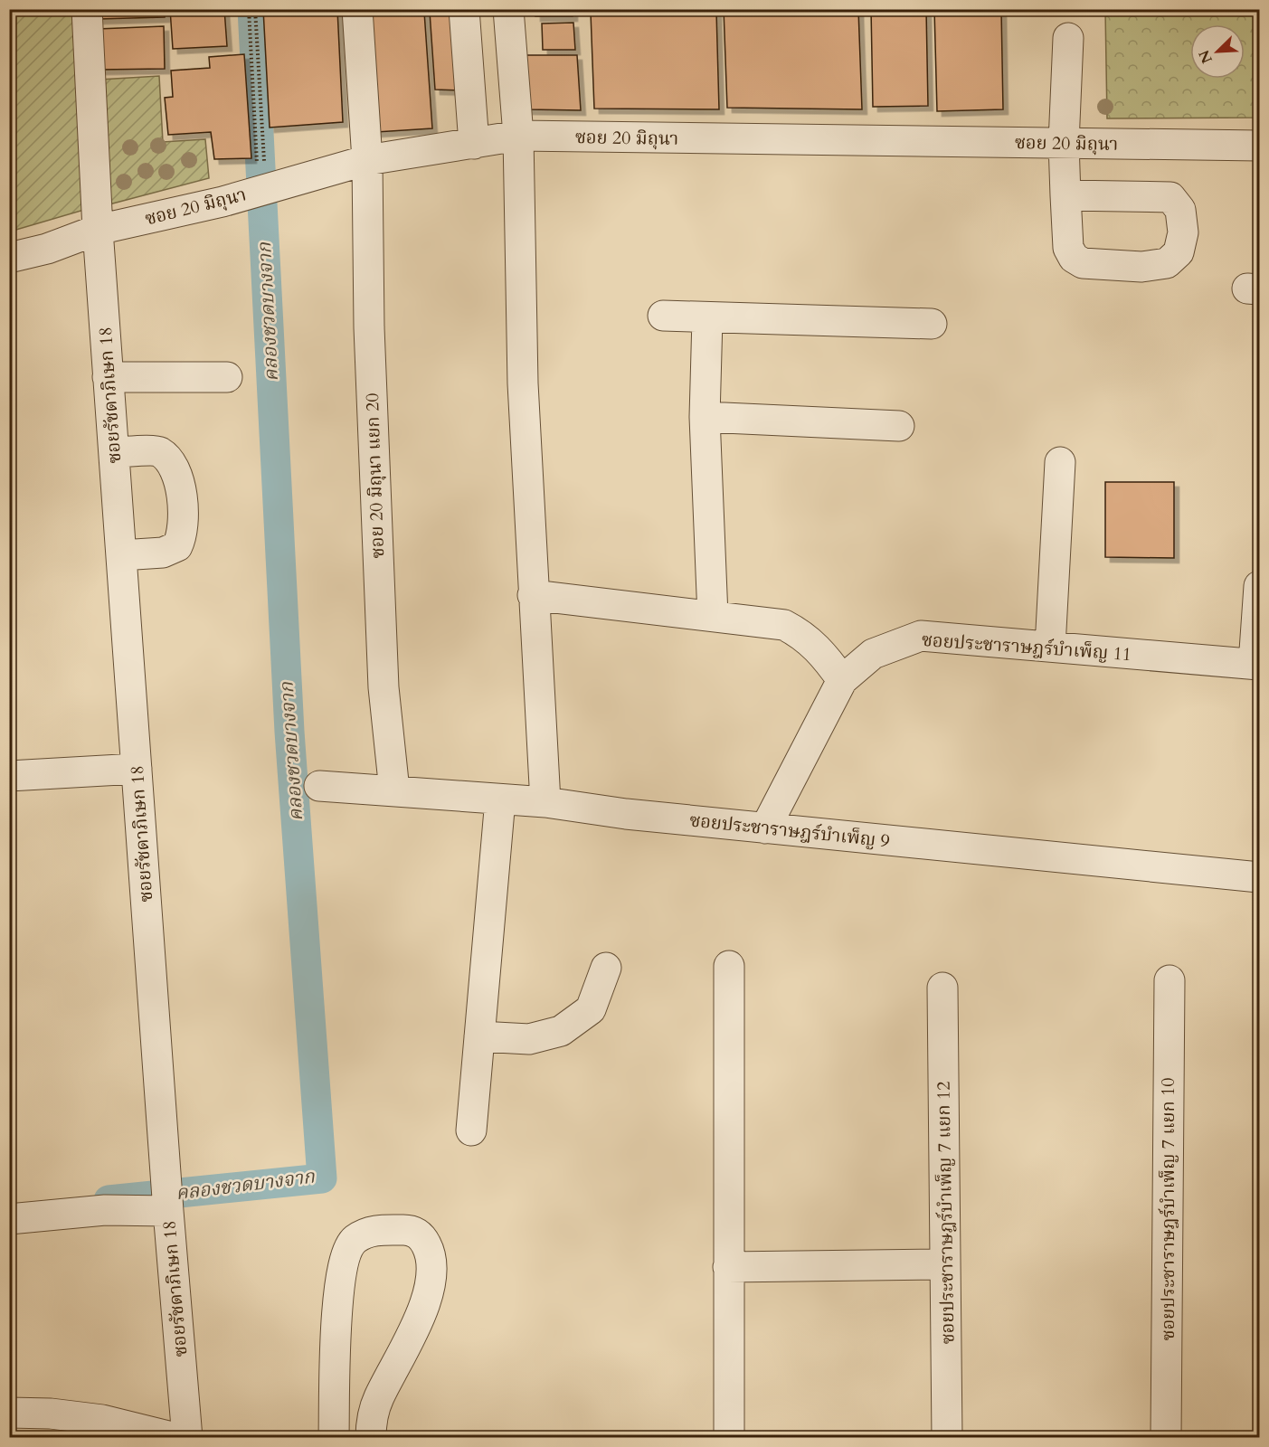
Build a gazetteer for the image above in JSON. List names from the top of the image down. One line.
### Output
{"streets":{"street":["ซอย 20 มิถุนา","ซอยรัชดาภิเษก 18","ซอย 20 มิถุนา แยก 20","ซอยประชาราษฎร์บำเพ็ญ 11","ซอยประชาราษฎร์บำเพ็ญ 9","ซอยประชาราษฎร์บำเพ็ญ 7 แยก 10","ซอยประชาราษฎร์บำเพ็ญ 7 แยก 12"]},"crossings":[["ซอย 20 มิถุนา","ซอยรัชดาภิเษก 18"],["ซอย 20 มิถุนา","ซอย 20 มิถุนา แยก 20"],["ซอย 20 มิถุนา แยก 20","ซอยประชาราษฎร์บำเพ็ญ 9"],["ซอยประชาราษฎร์บำเพ็ญ 11","ซอยประชาราษฎร์บำเพ็ญ 9"]],"water":["คลองชวดบางจาก"],"north":"bottom left"}
